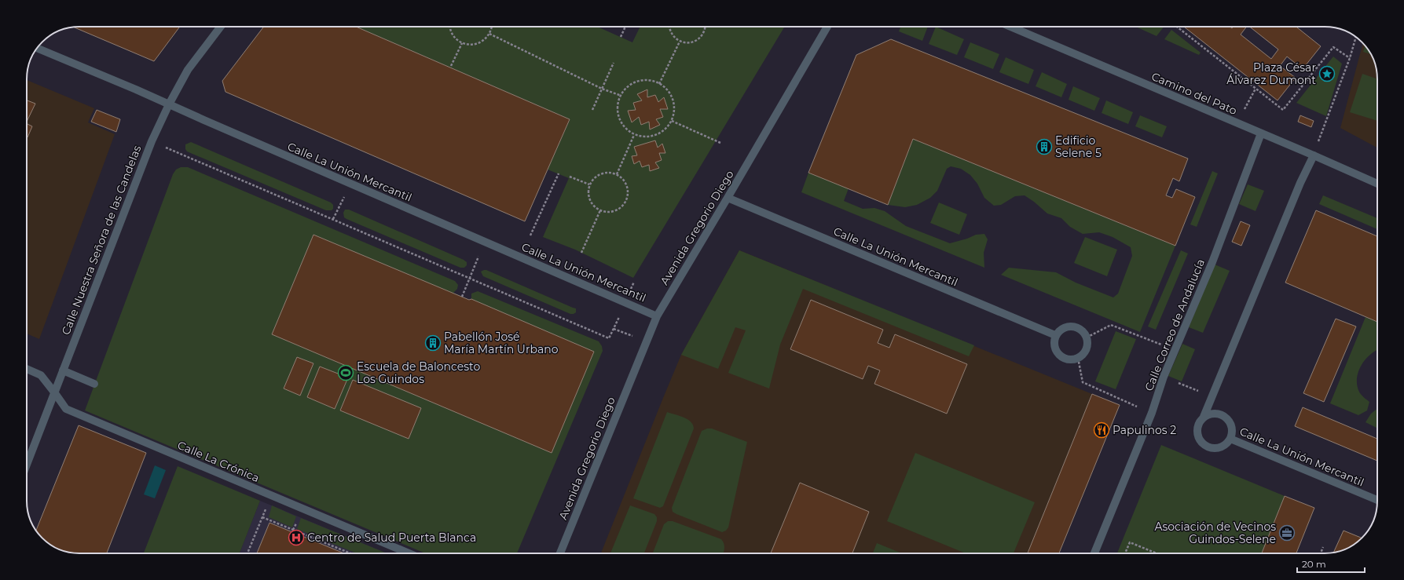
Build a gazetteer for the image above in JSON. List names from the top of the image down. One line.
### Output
{"streets":{"street":["Camino del Pato","Calle La Unión Mercantil","Avenida Gregorio Diego","Calle Nuestra Señora de las Candelas","Calle Correo de Andalucía","Calle La Crónica"]},"crossings":[["Camino del Pato","Calle Correo de Andalucía"],["Calle La Unión Mercantil","Avenida Gregorio Diego"],["Calle La Unión Mercantil","Calle Nuestra Señora de las Candelas"],["Calle Nuestra Señora de las Candelas","Calle La Crónica"]],"places":{"place":["Plaza César Álvarez Dumont"],"building":["Edificio Selene 5","Pabellón José María Martín Urbano"],"sports":["Escuela de Baloncesto Los Guindos"],"restaurant":["Papulinos 2"],"office":["Asociación de Vecinos Guindos-Selene"],"hospital":["Centro de Salud Puerta Blanca"]},"scale_bar":"20 m"}
